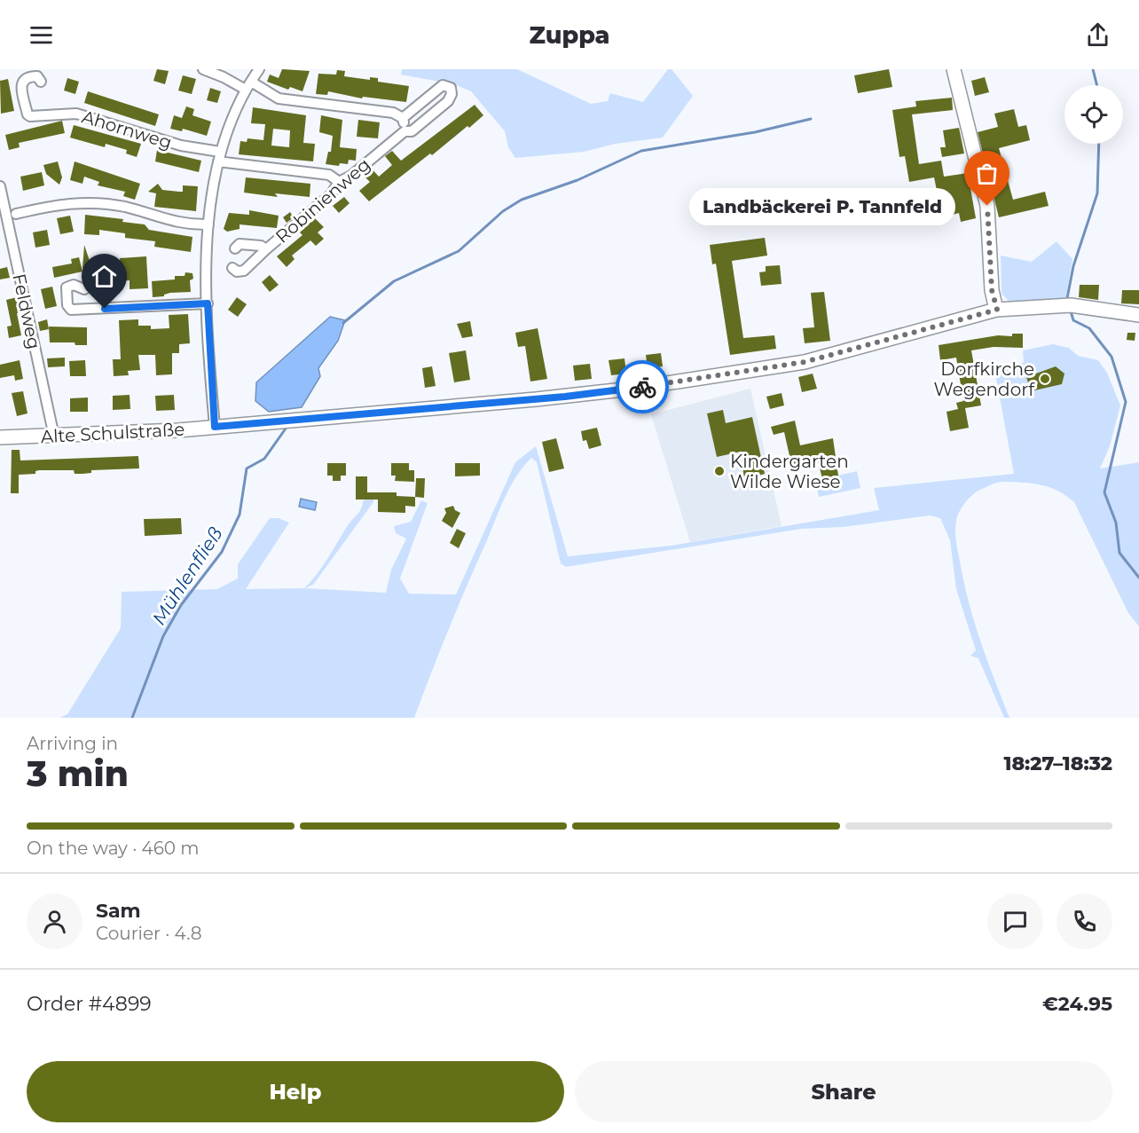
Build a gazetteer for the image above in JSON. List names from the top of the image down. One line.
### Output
{"streets":{"street":["Ahornweg","Robinienweg","Feldweg","Alte Schulstraße"]},"crossings":[["Feldweg","Alte Schulstraße"]],"water":["Mühlenfließ"],"places":["Landbäckerei P. Tannfeld","Dorfkirche Wegendorf","Kindergarten Wilde Wiese"],"page":{"header":"Zuppa","bubble":"Landbäckerei P. Tannfeld","heading":["3 min","Arriving in","18:27–18:32"],"panel":["Sam","Courier · 4.8","Order #4899","€24.95"],"bar":"On the way · 460 m","buttons":["Help","Share"]}}
